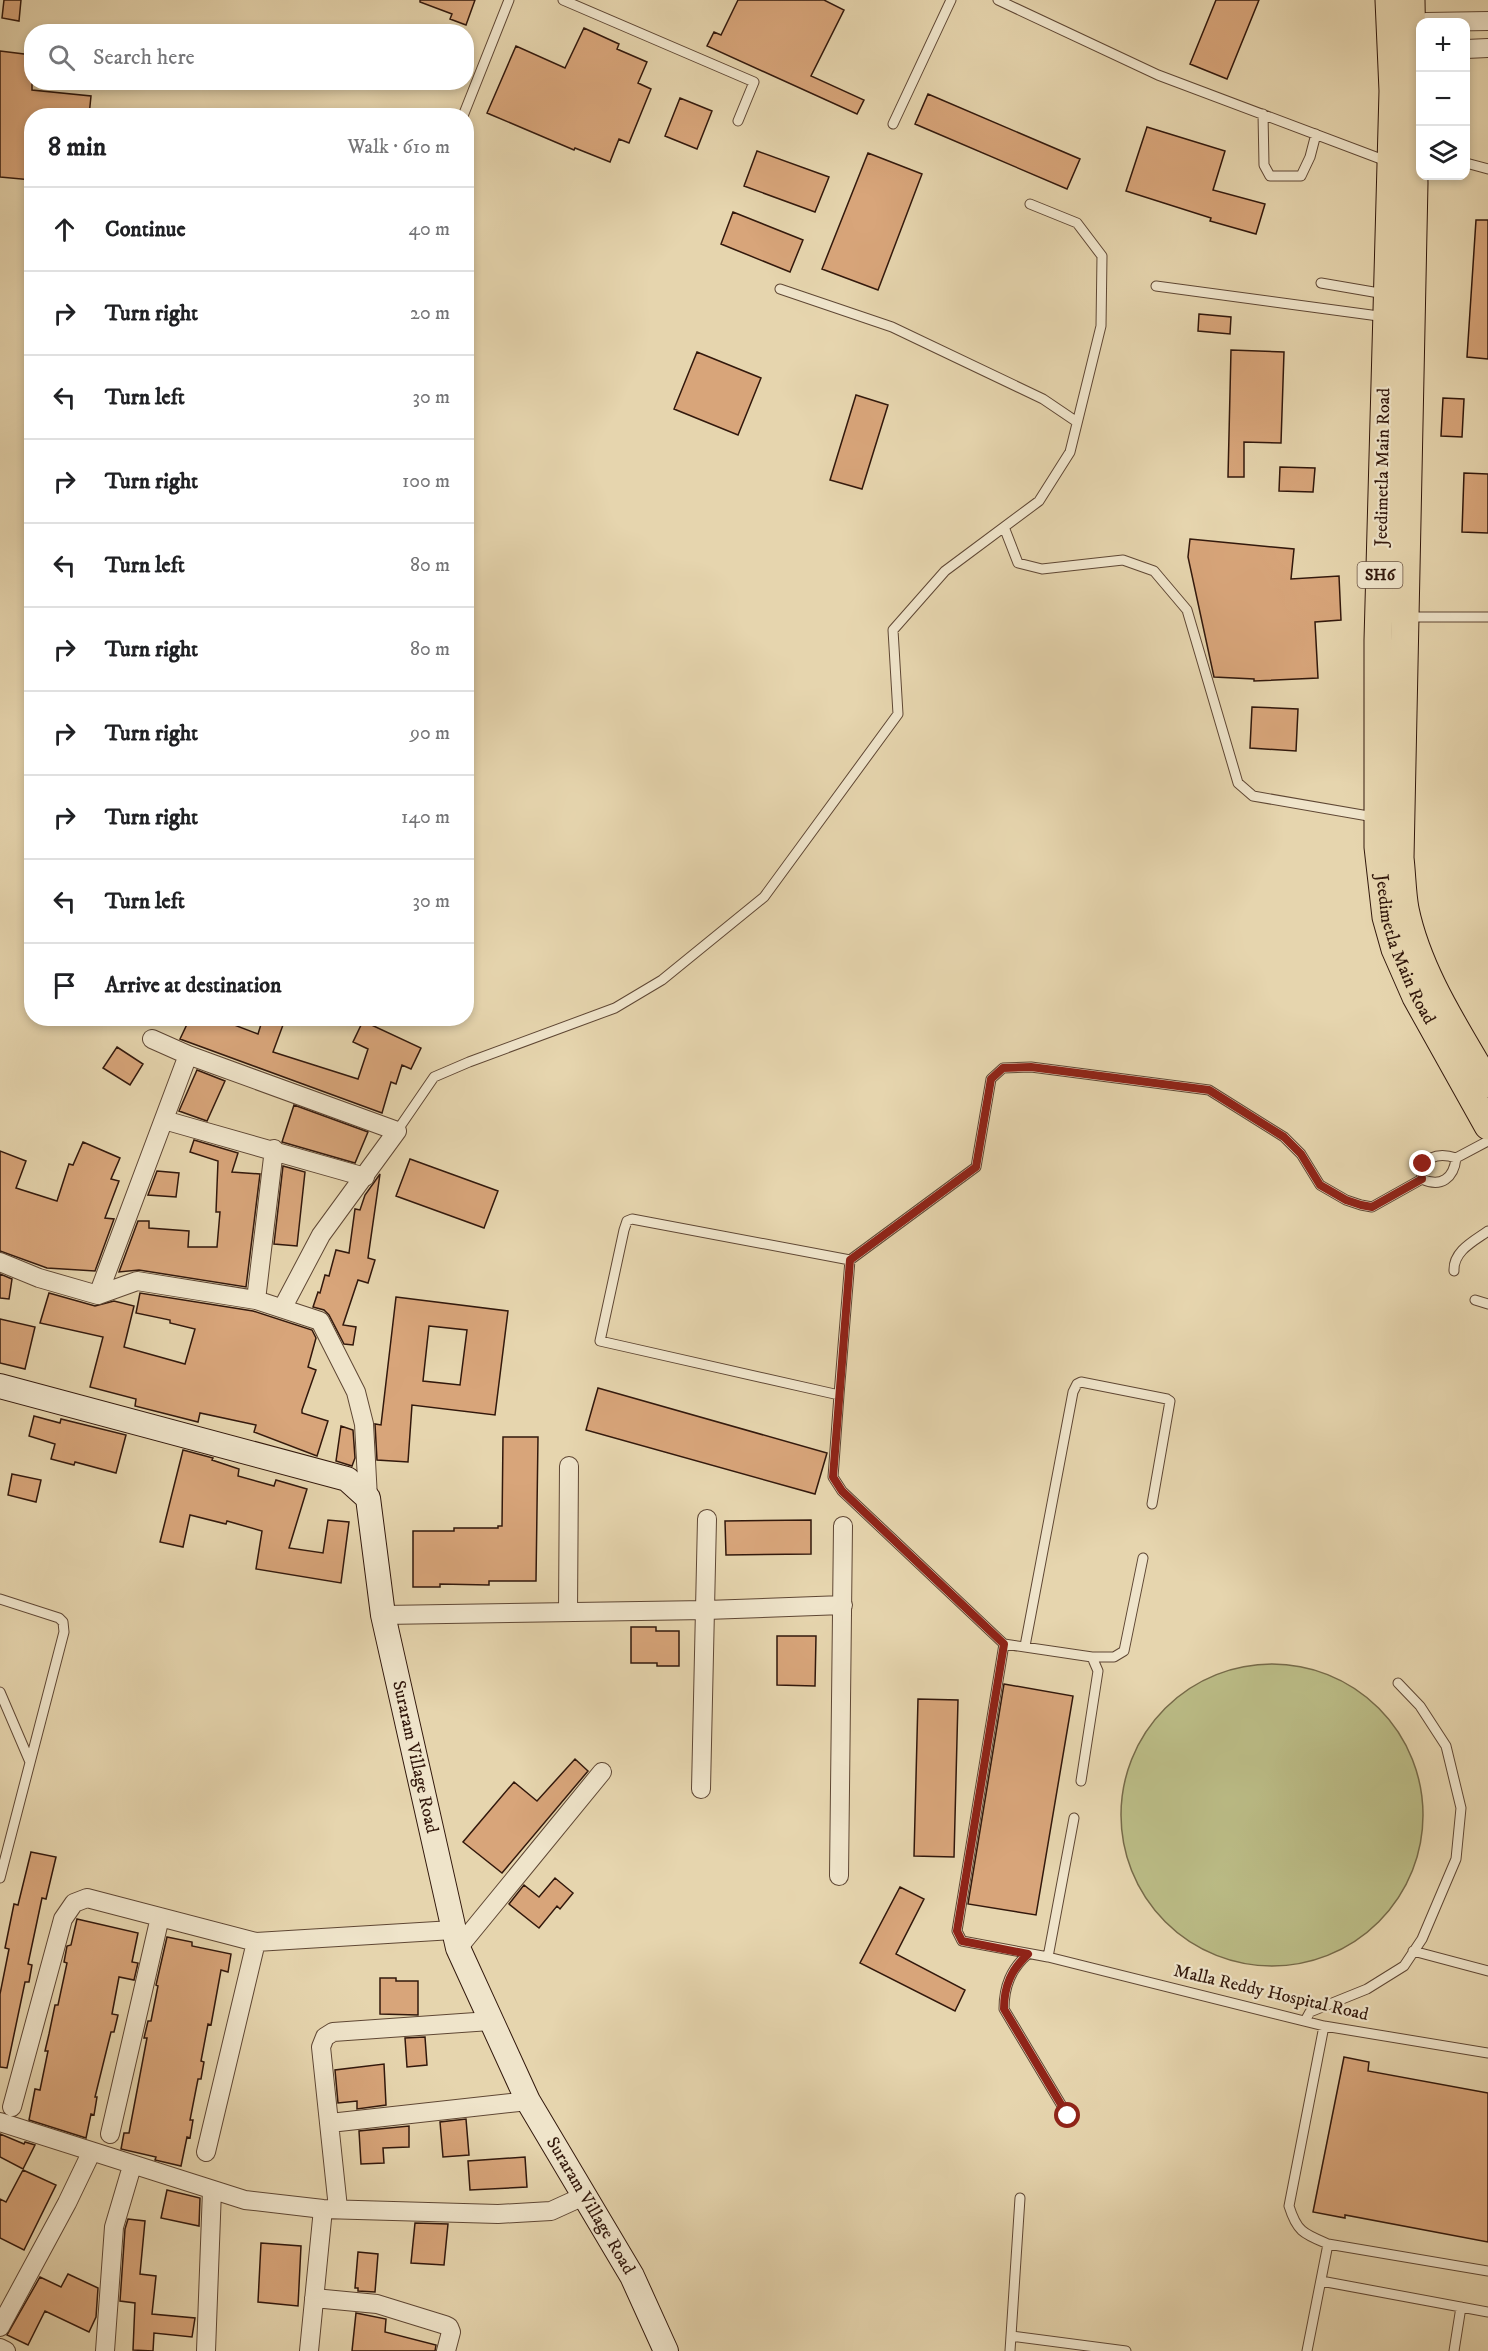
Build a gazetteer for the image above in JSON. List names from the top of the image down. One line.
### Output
{"streets":{"main road":["Jeedimetla Main Road","SH6","Suraram Village Road"],"lane":["Malla Reddy Hospital Road"]},"page":{"map_buttons":["+","−"],"search":"Search here","heading":["8 min","Walk · 610 m"],"list":[["Continue","40 m"],["Turn right","20 m"],["Turn left","30 m"],["Turn right","100 m"],["Turn left","80 m"],["Turn right","80 m"],["Turn right","90 m"],["Turn right","140 m"],["Turn left","30 m"],"Arrive at destination"]}}
